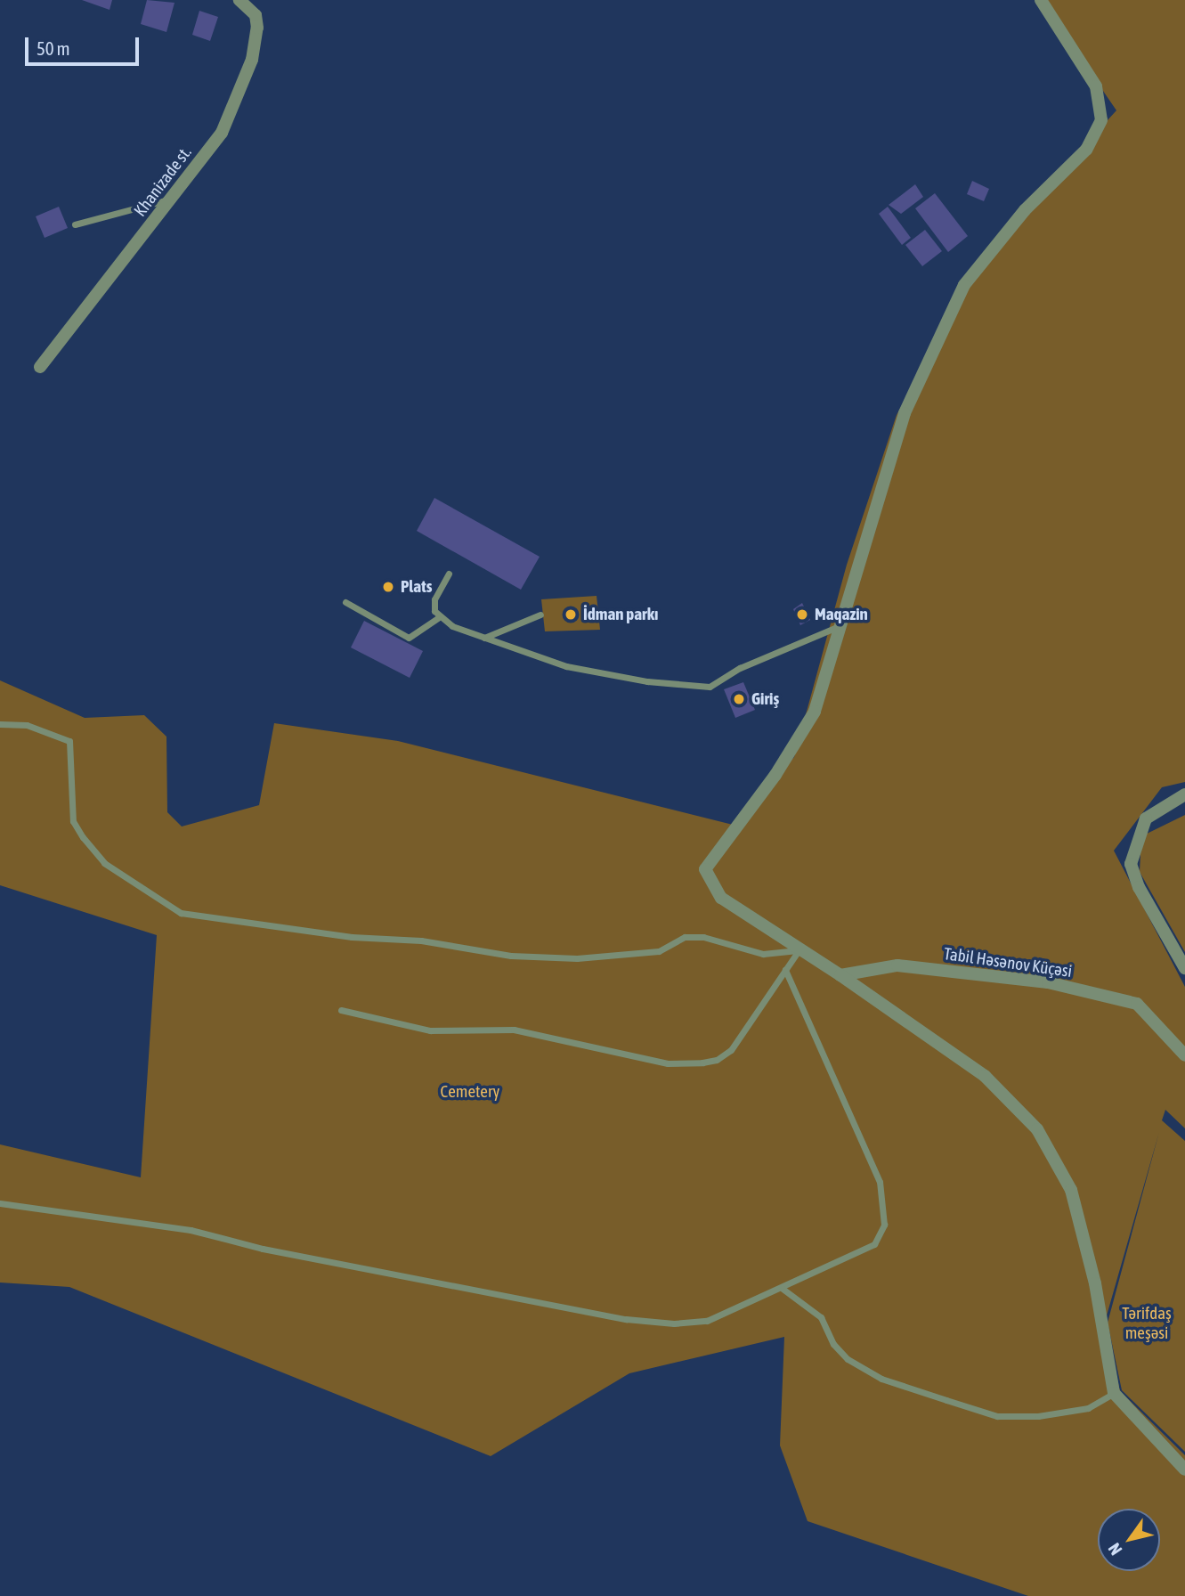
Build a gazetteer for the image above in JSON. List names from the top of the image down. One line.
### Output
{"streets":{"street":["Khanizade st.","Tabil Həsənov Küçəsi"]},"parks":["Cemetery","Tərifdaş meşəsi"],"places":["Plats","İdman parkı","Maqazin","Giriş"],"scale_bar":"50 m","north":"bottom left"}
